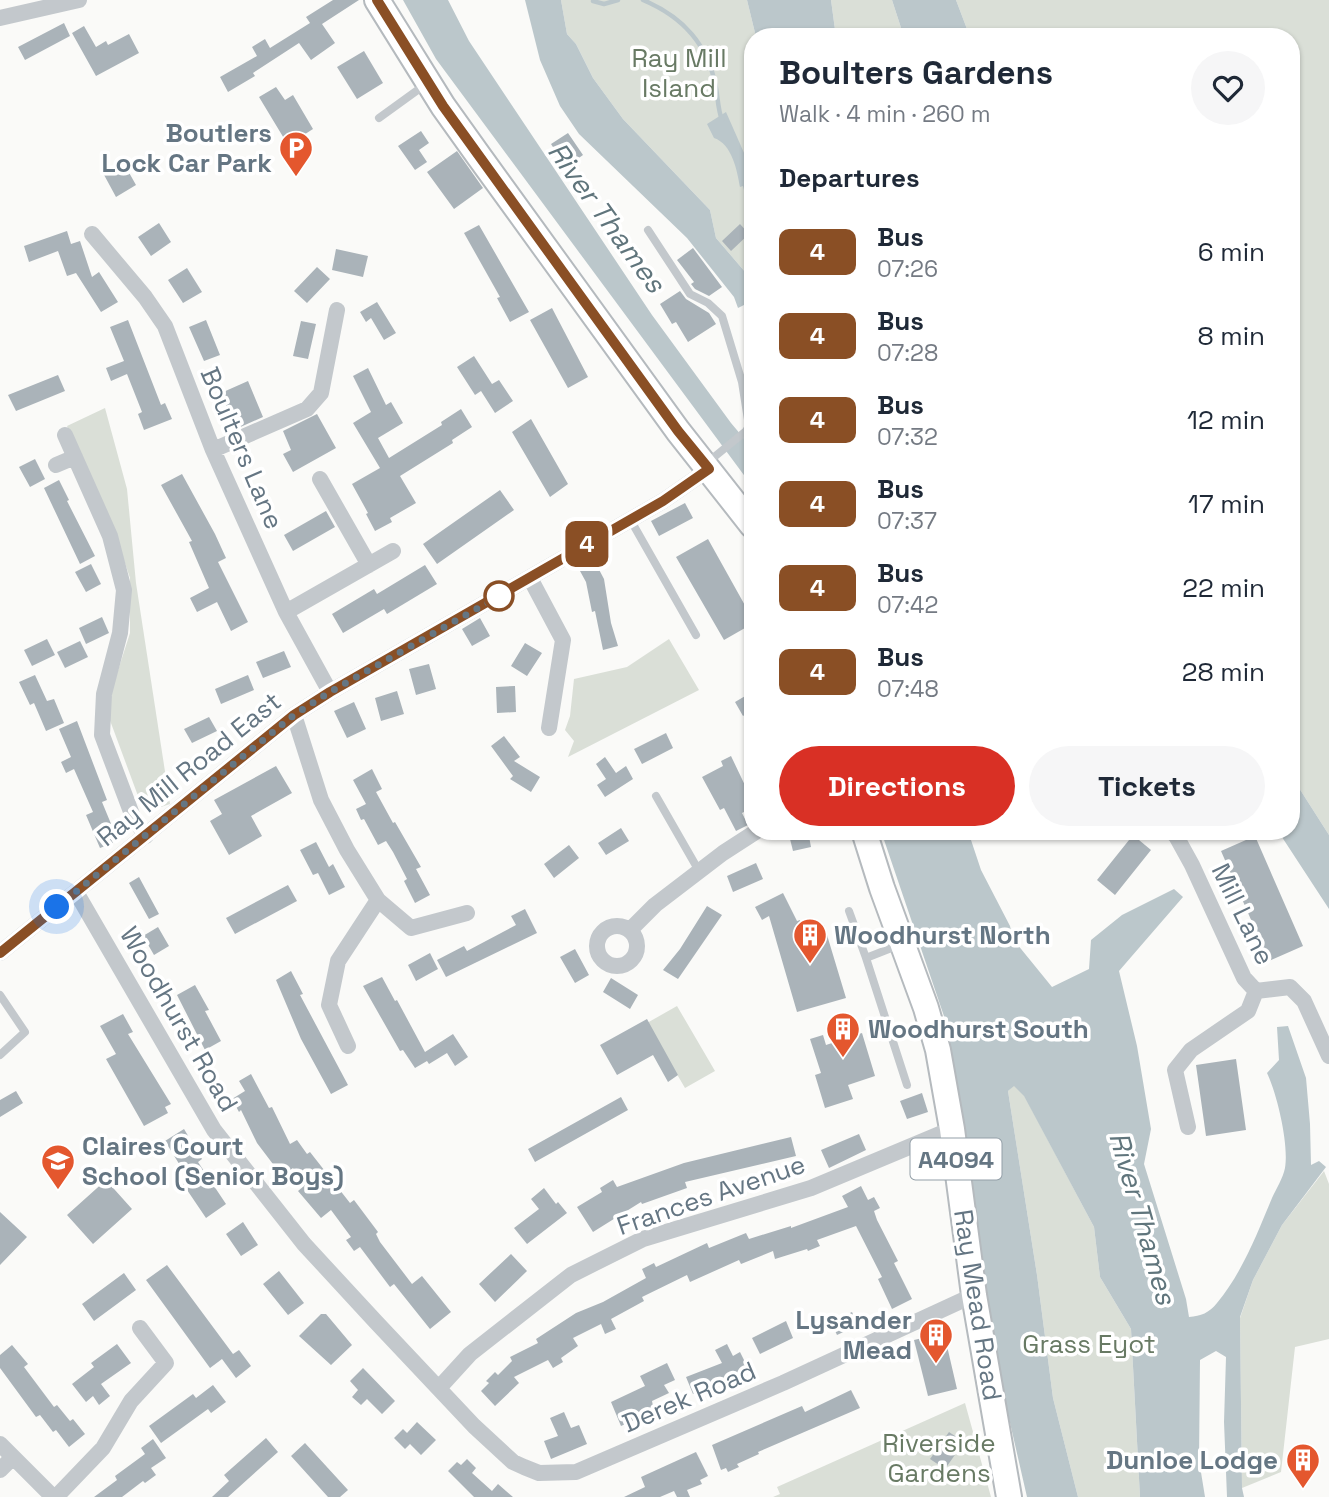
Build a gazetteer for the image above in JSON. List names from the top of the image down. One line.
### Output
{"streets":{"main road":["A4094","Ray Mead Road"],"street":["Boulters Lane","Ray Mill Road East","Mill Lane","Woodhurst Road","Frances Avenue","Derek Road"]},"crossings":[["Boulters Lane","Ray Mill Road East"],["Ray Mill Road East","Woodhurst Road"],["Woodhurst Road","Frances Avenue"],["Woodhurst Road","Derek Road"],["Frances Avenue","Ray Mead Road"],["Frances Avenue","Derek Road"],["Ray Mead Road","Derek Road"]],"water":["River Thames"],"parks":["Ray Mill Island","Grass Eyot","Riverside Gardens"],"places":{"parking":["Boutlers Lock Car Park"],"building":["Woodhurst North","Woodhurst South","Lysander Mead","Dunloe Lodge"],"school or university":["Claires Court School (Senior Boys)"]},"lines":["bus line 4"],"page":{"on_map":"4","heading":[["Boulters Gardens","Walk · 4 min · 260 m"],"Departures"],"list":[{"mark":"4","name":"Bus","note":"07:26","value":"6 min"},{"mark":"4","name":"Bus","note":"07:28","value":"8 min"},{"mark":"4","name":"Bus","note":"07:32","value":"12 min"},{"mark":"4","name":"Bus","note":"07:37","value":"17 min"},{"mark":"4","name":"Bus","note":"07:42","value":"22 min"},{"mark":"4","name":"Bus","note":"07:48","value":"28 min"}],"buttons":["Directions","Tickets"]}}
